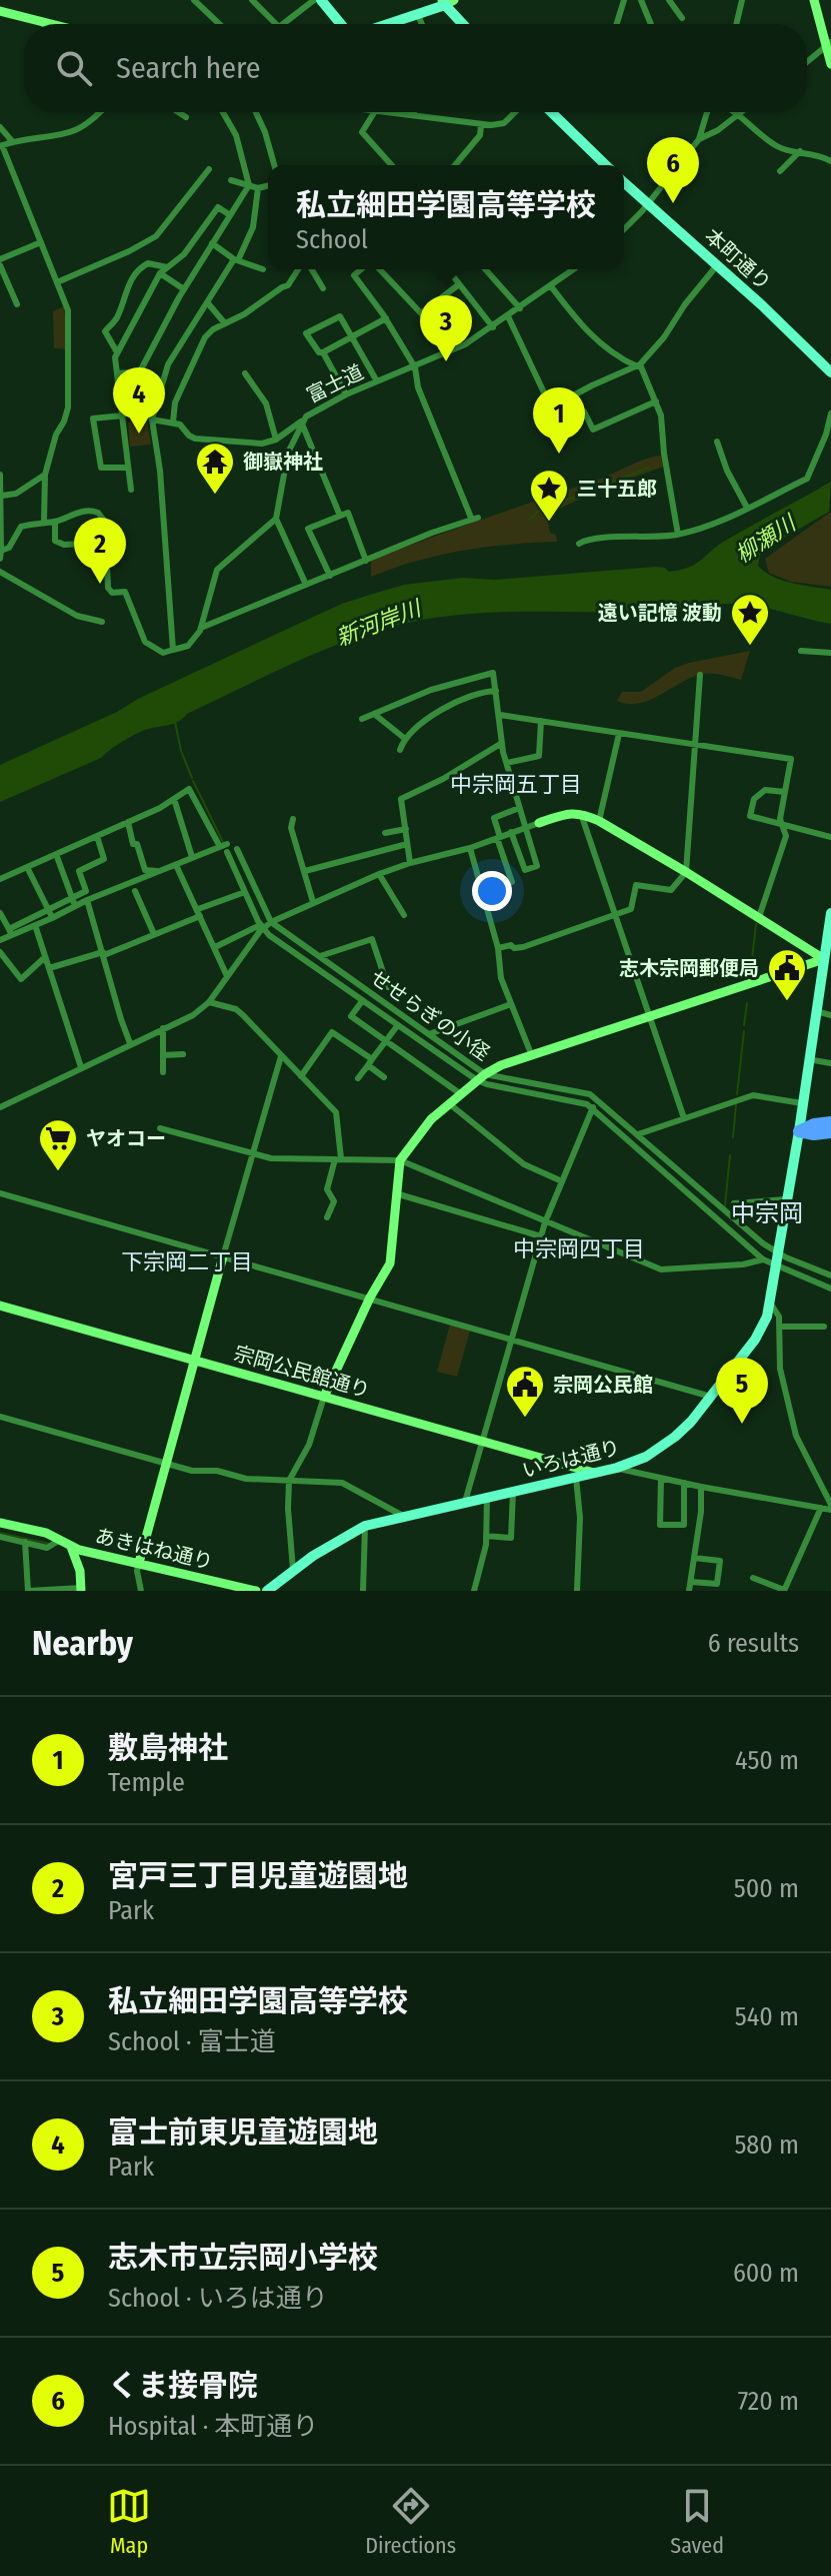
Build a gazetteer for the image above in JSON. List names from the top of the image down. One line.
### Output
{"streets":{"main road":["本町通り","いろは通り"],"street":["富士道","せせらぎの小径","宗岡公民館通り","あきはね通り"]},"crossings":[["宗岡公民館通り","いろは通り"]],"districts":["中宗岡五丁目","中宗岡","中宗岡四丁目","下宗岡二丁目"],"water":["柳瀬川","新河岸川"],"places":{"temple":["御嶽神社"],"place":["三十五郎","遠い記憶 波動"],"public building":["志木宗岡郵便局","宗岡公民館"],"supermarket":["ヤオコー"]},"page":{"search":"Search here","pins":["6","3","4","1","2","5"],"popup":["私立細田学園高等学校","School"],"heading":["Nearby","6 results"],"list":[{"mark":"1","name":"敷島神社","note":"Temple","value":"450 m"},{"mark":"2","name":"宮戸三丁目児童遊園地","note":"Park","value":"500 m"},{"mark":"3","name":"私立細田学園高等学校","note":"School · 富士道","value":"540 m"},{"mark":"4","name":"富士前東児童遊園地","note":"Park","value":"580 m"},{"mark":"5","name":"志木市立宗岡小学校","note":"School · いろは通り","value":"600 m"},{"mark":"6","name":"くま接骨院","note":"Hospital · 本町通り","value":"720 m"}],"nav":["Map","Directions","Saved"]}}
